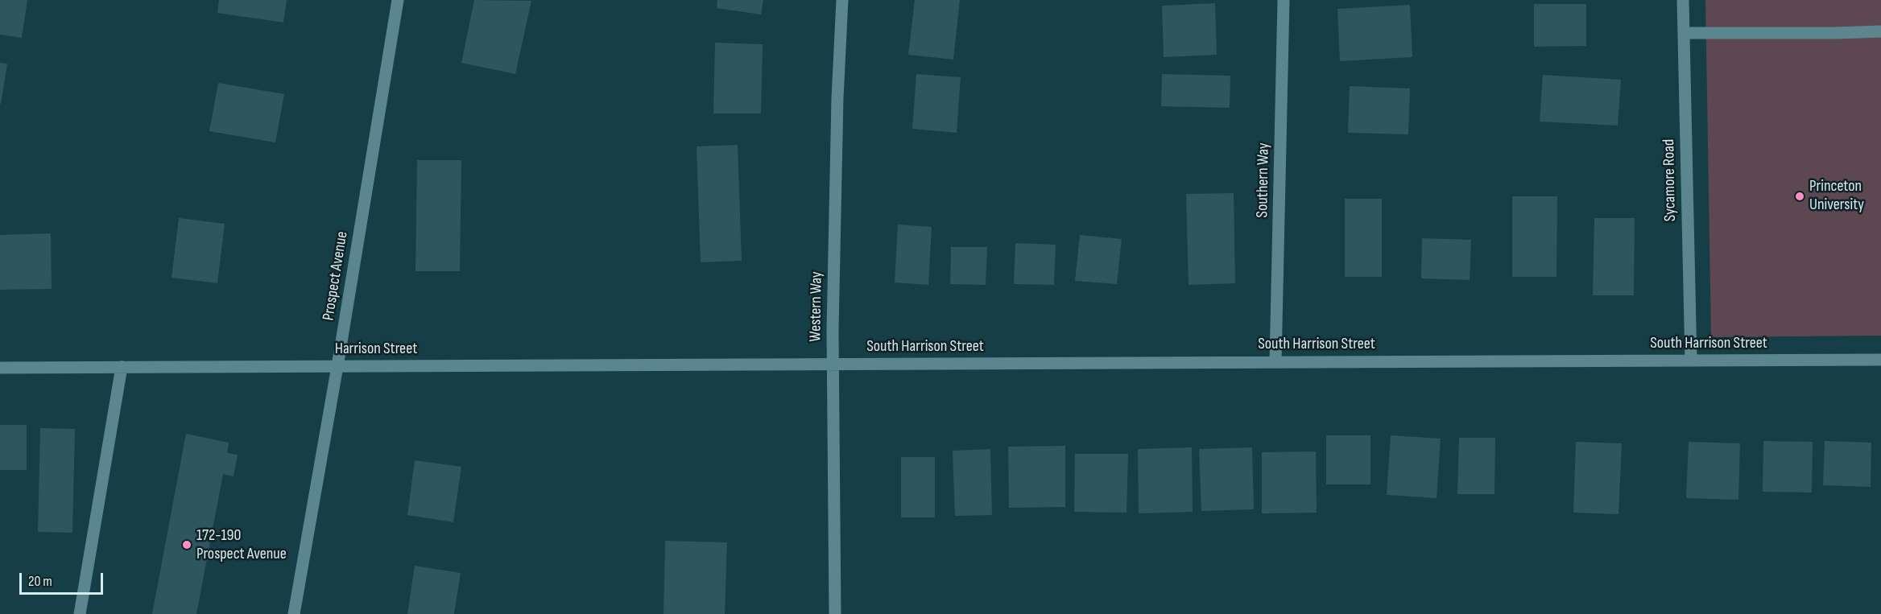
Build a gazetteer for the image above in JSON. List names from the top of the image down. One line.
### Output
{"streets":{"street":["Southern Way","Sycamore Road","Prospect Avenue","Western Way","South Harrison Street","Harrison Street"]},"crossings":[["Southern Way","South Harrison Street"],["Sycamore Road","South Harrison Street"],["Prospect Avenue","Harrison Street"],["Western Way","South Harrison Street"],["South Harrison Street","Harrison Street"]],"places":["Princeton University","172-190 Prospect Avenue"],"scale_bar":"20 m"}
